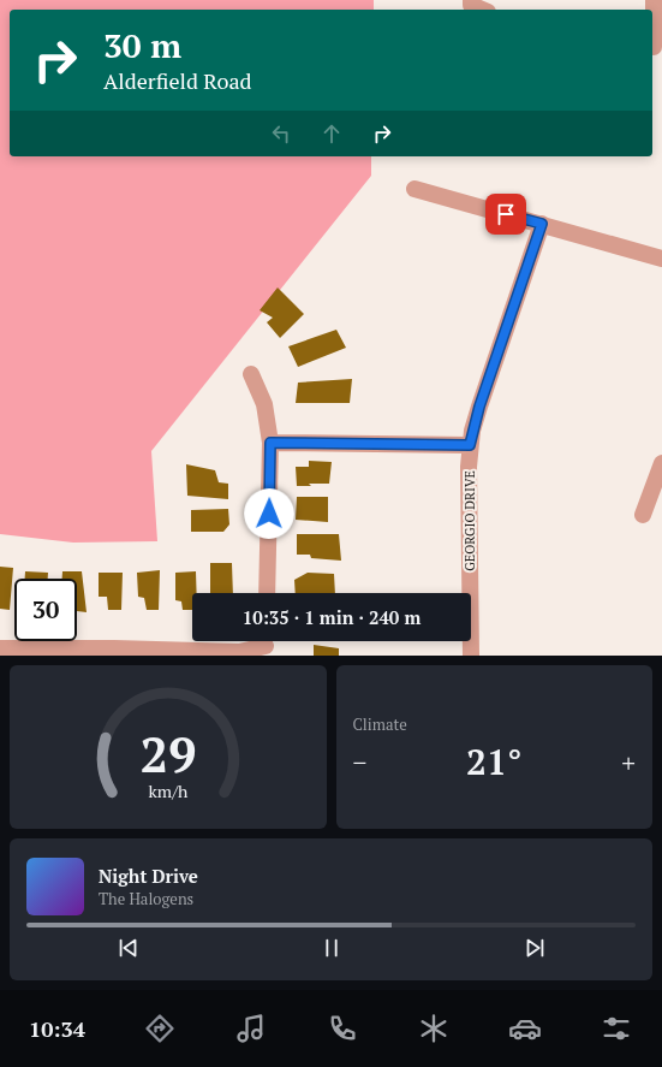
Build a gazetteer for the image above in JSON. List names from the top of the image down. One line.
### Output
{"streets":{"street":["GEORGIO DRIVE"]},"page":{"turn":["30 m","Alderfield Road"],"limit":"30","trip":"10:35 · 1 min · 240 m","tile":"Climate","heat":["−","21°","+"],"song":["Night Drive","The Halogens"],"tabs":"10:34","gauge":["29","km/h"]}}
